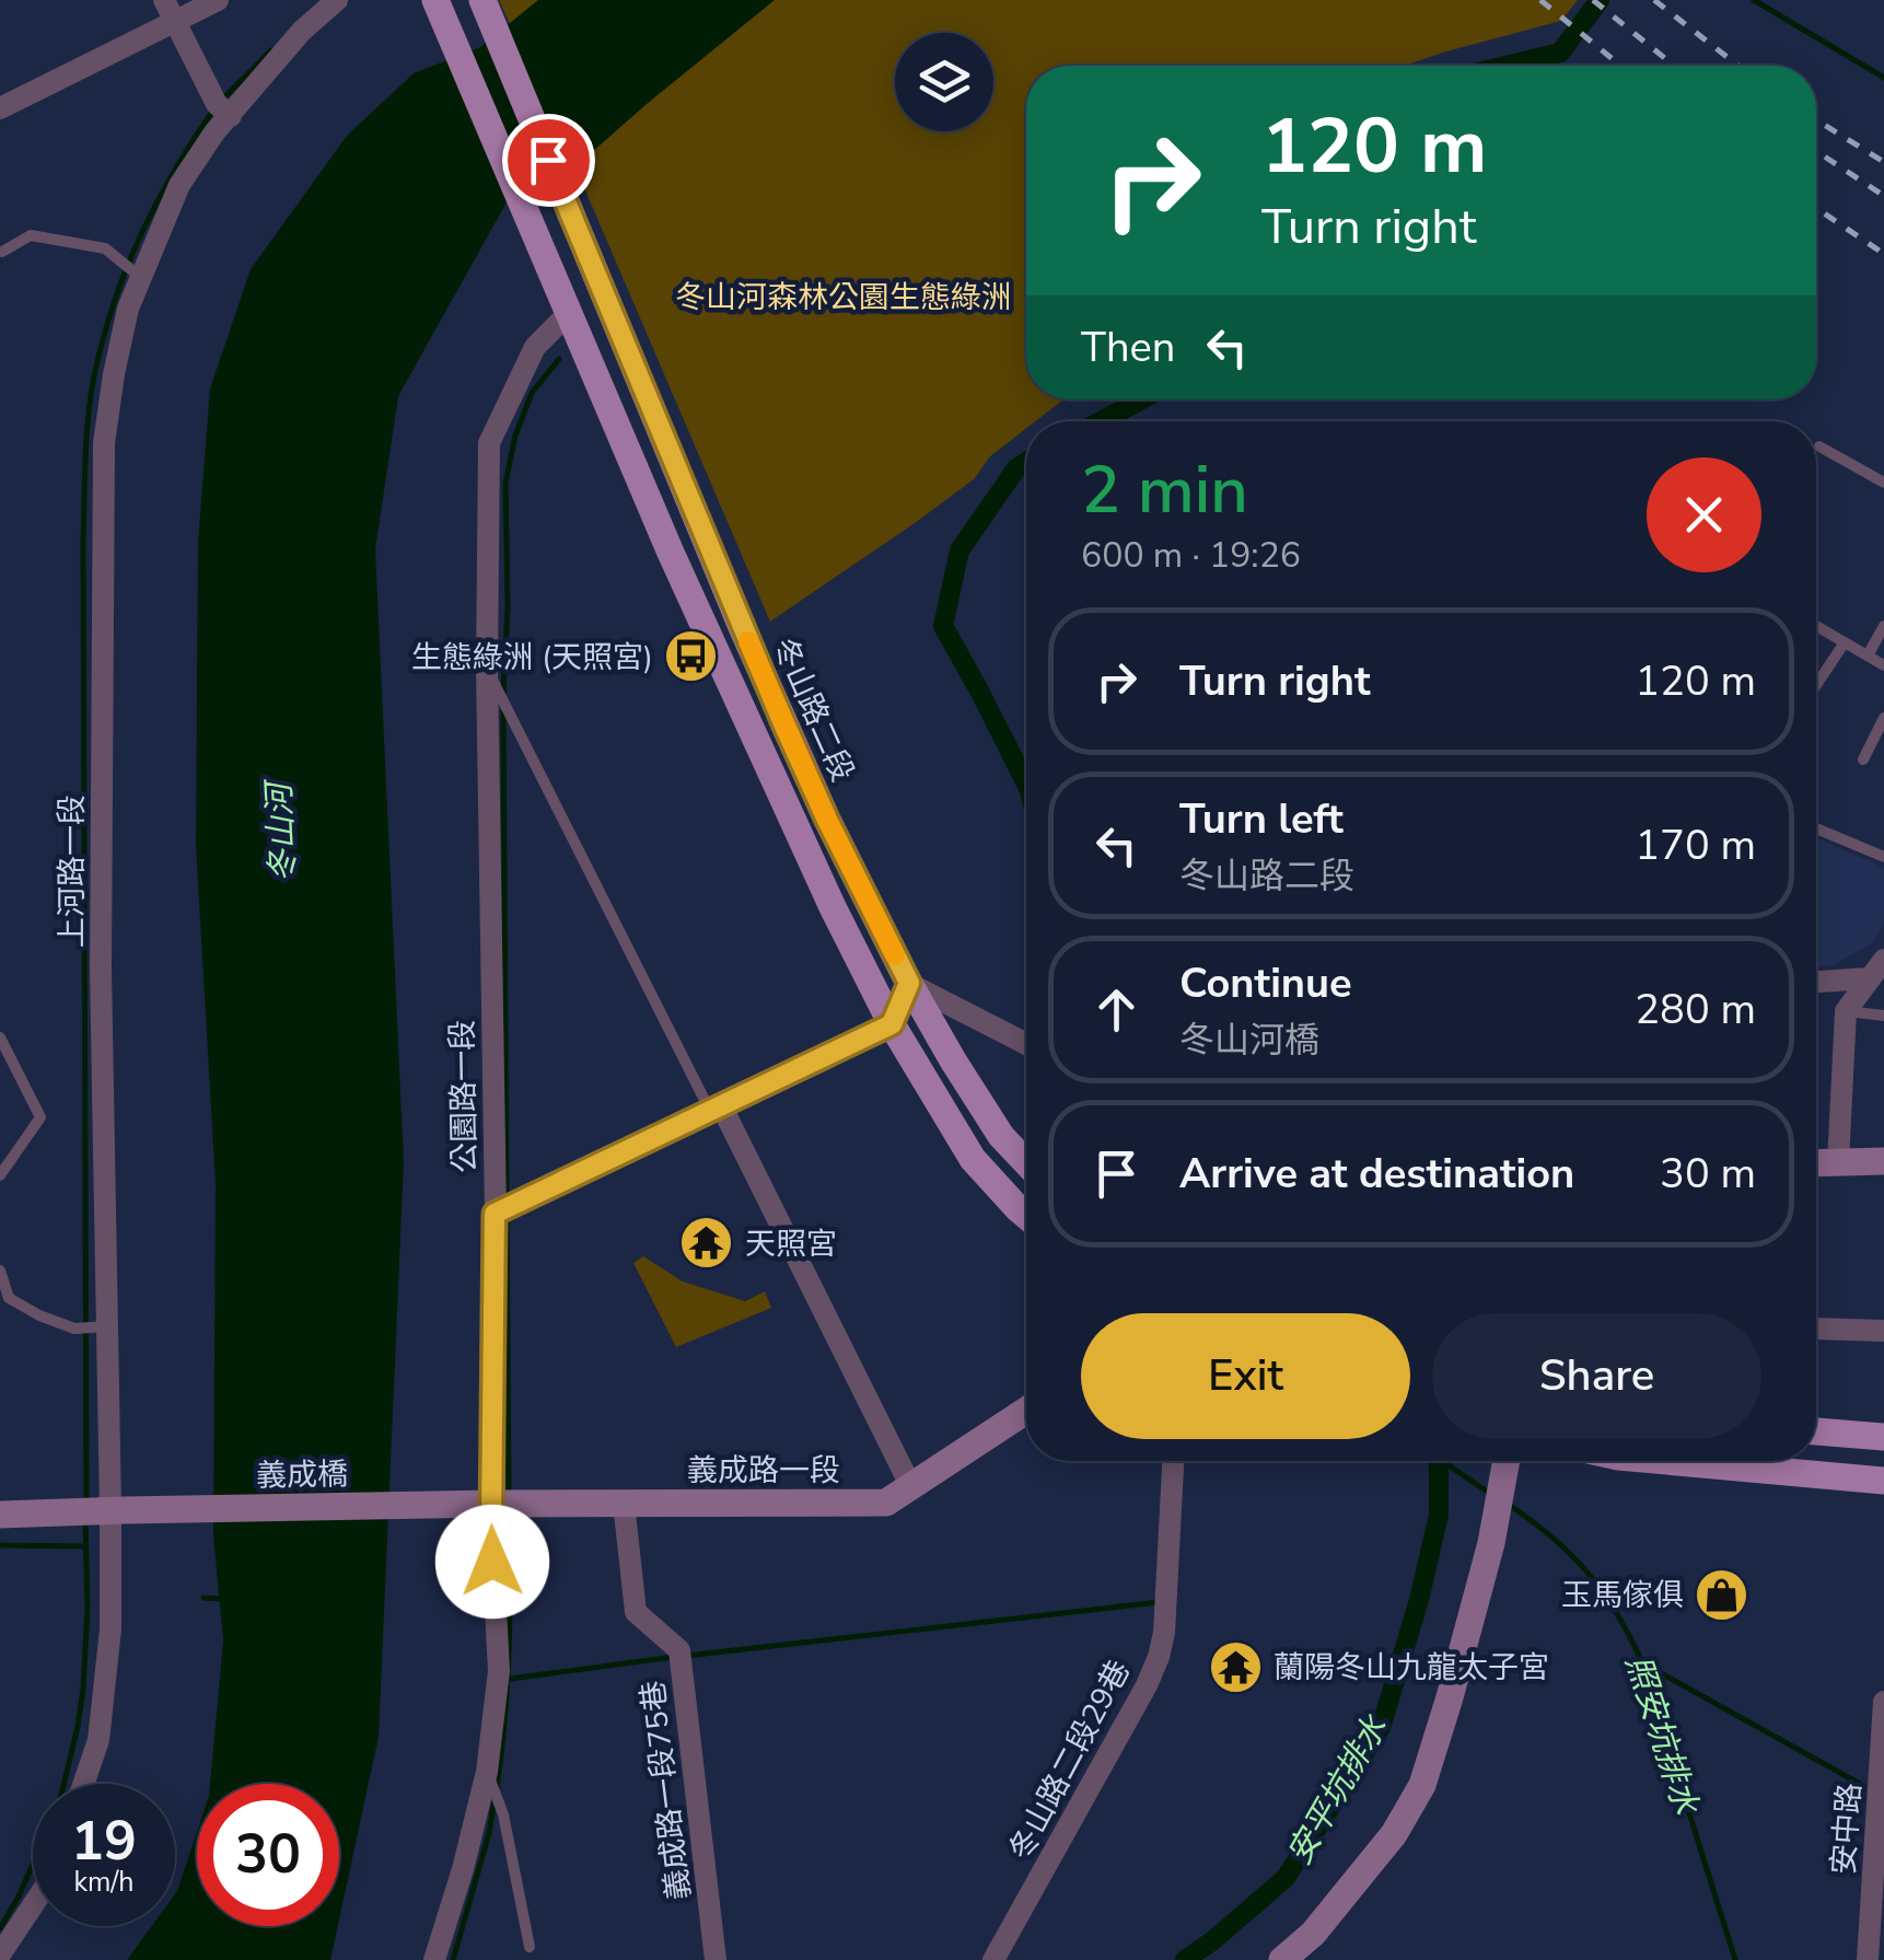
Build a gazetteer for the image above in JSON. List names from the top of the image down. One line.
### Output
{"streets":{"main road":["冬山路二段"],"street":["上河路一段","公園路一段","義成路一段","義成橋","冬山路二段29巷","義成路一段75巷","安中路"]},"crossings":[["上河路一段","義成橋"],["公園路一段","義成路一段"],["義成路一段","義成橋"],["義成路一段","義成路一段75巷"]],"water":["冬山河","照安坑排水","安平坑排水"],"parks":["冬山河森林公園生態綠洲"],"places":{"bus stop":["生態綠洲 (天照宮)"],"temple":["天照宮","蘭陽冬山九龍太子宮"],"shop":["玉馬傢俱"]},"page":{"turn":["120 m","Turn right"],"then":"Then","heading":["2 min","600 m · 19:26"],"list":[{"name":"Turn right","value":"120 m"},{"name":"Turn left","note":"冬山路二段","value":"170 m"},{"name":"Continue","note":"冬山河橋","value":"280 m"},{"name":"Arrive at destination","value":"30 m"}],"buttons":["Exit","Share"],"speed":"19 km/h","limit":"30"}}
